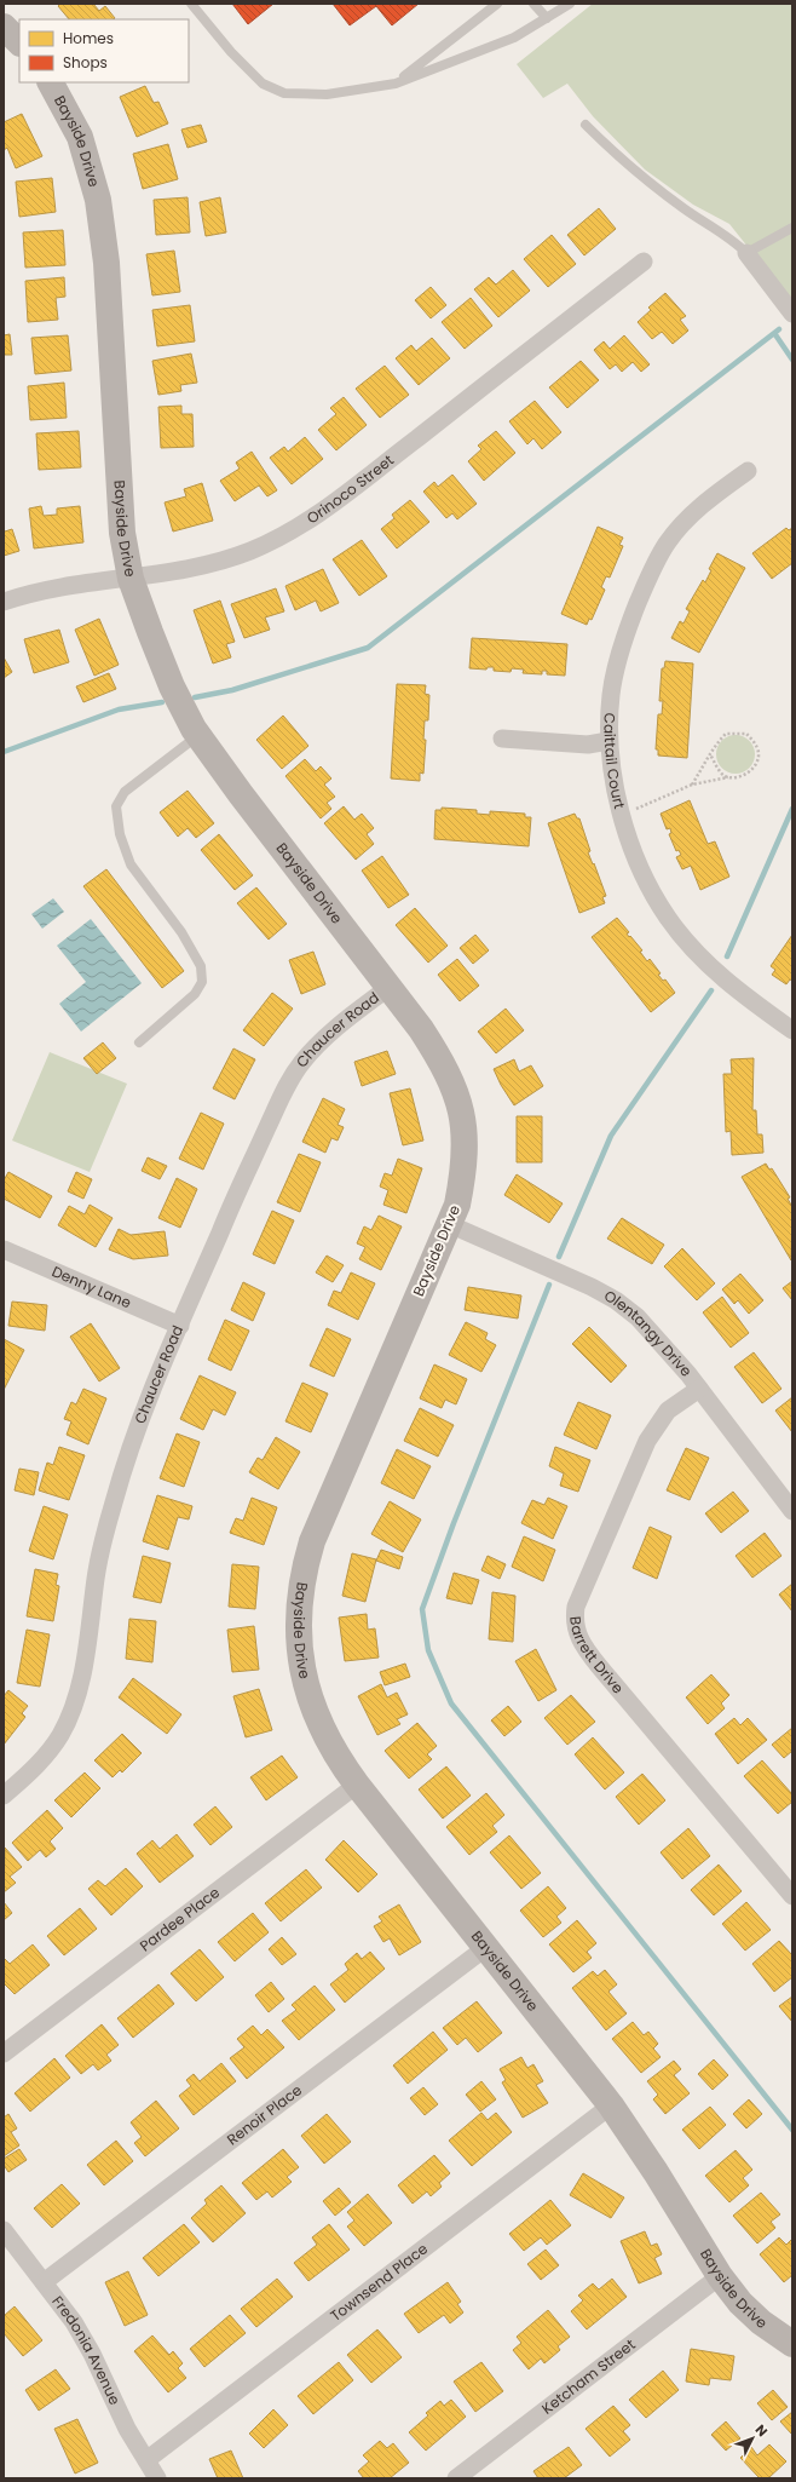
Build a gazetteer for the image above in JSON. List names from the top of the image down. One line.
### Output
{"streets":{"street":["Bayside Drive","Orinoco Street","Caittail Court","Chaucer Road","Denny Lane","Olentangy Drive","Barrett Drive","Pardee Place","Renoir Place","Townsend Place","Fredonia Avenue","Ketcham Street"]},"crossings":[["Bayside Drive","Orinoco Street"],["Bayside Drive","Chaucer Road"],["Bayside Drive","Olentangy Drive"],["Bayside Drive","Pardee Place"],["Bayside Drive","Renoir Place"],["Bayside Drive","Townsend Place"],["Bayside Drive","Ketcham Street"],["Chaucer Road","Denny Lane"],["Olentangy Drive","Barrett Drive"],["Renoir Place","Fredonia Avenue"],["Townsend Place","Fredonia Avenue"]],"legend":["Homes","Shops"],"north":"top right"}
